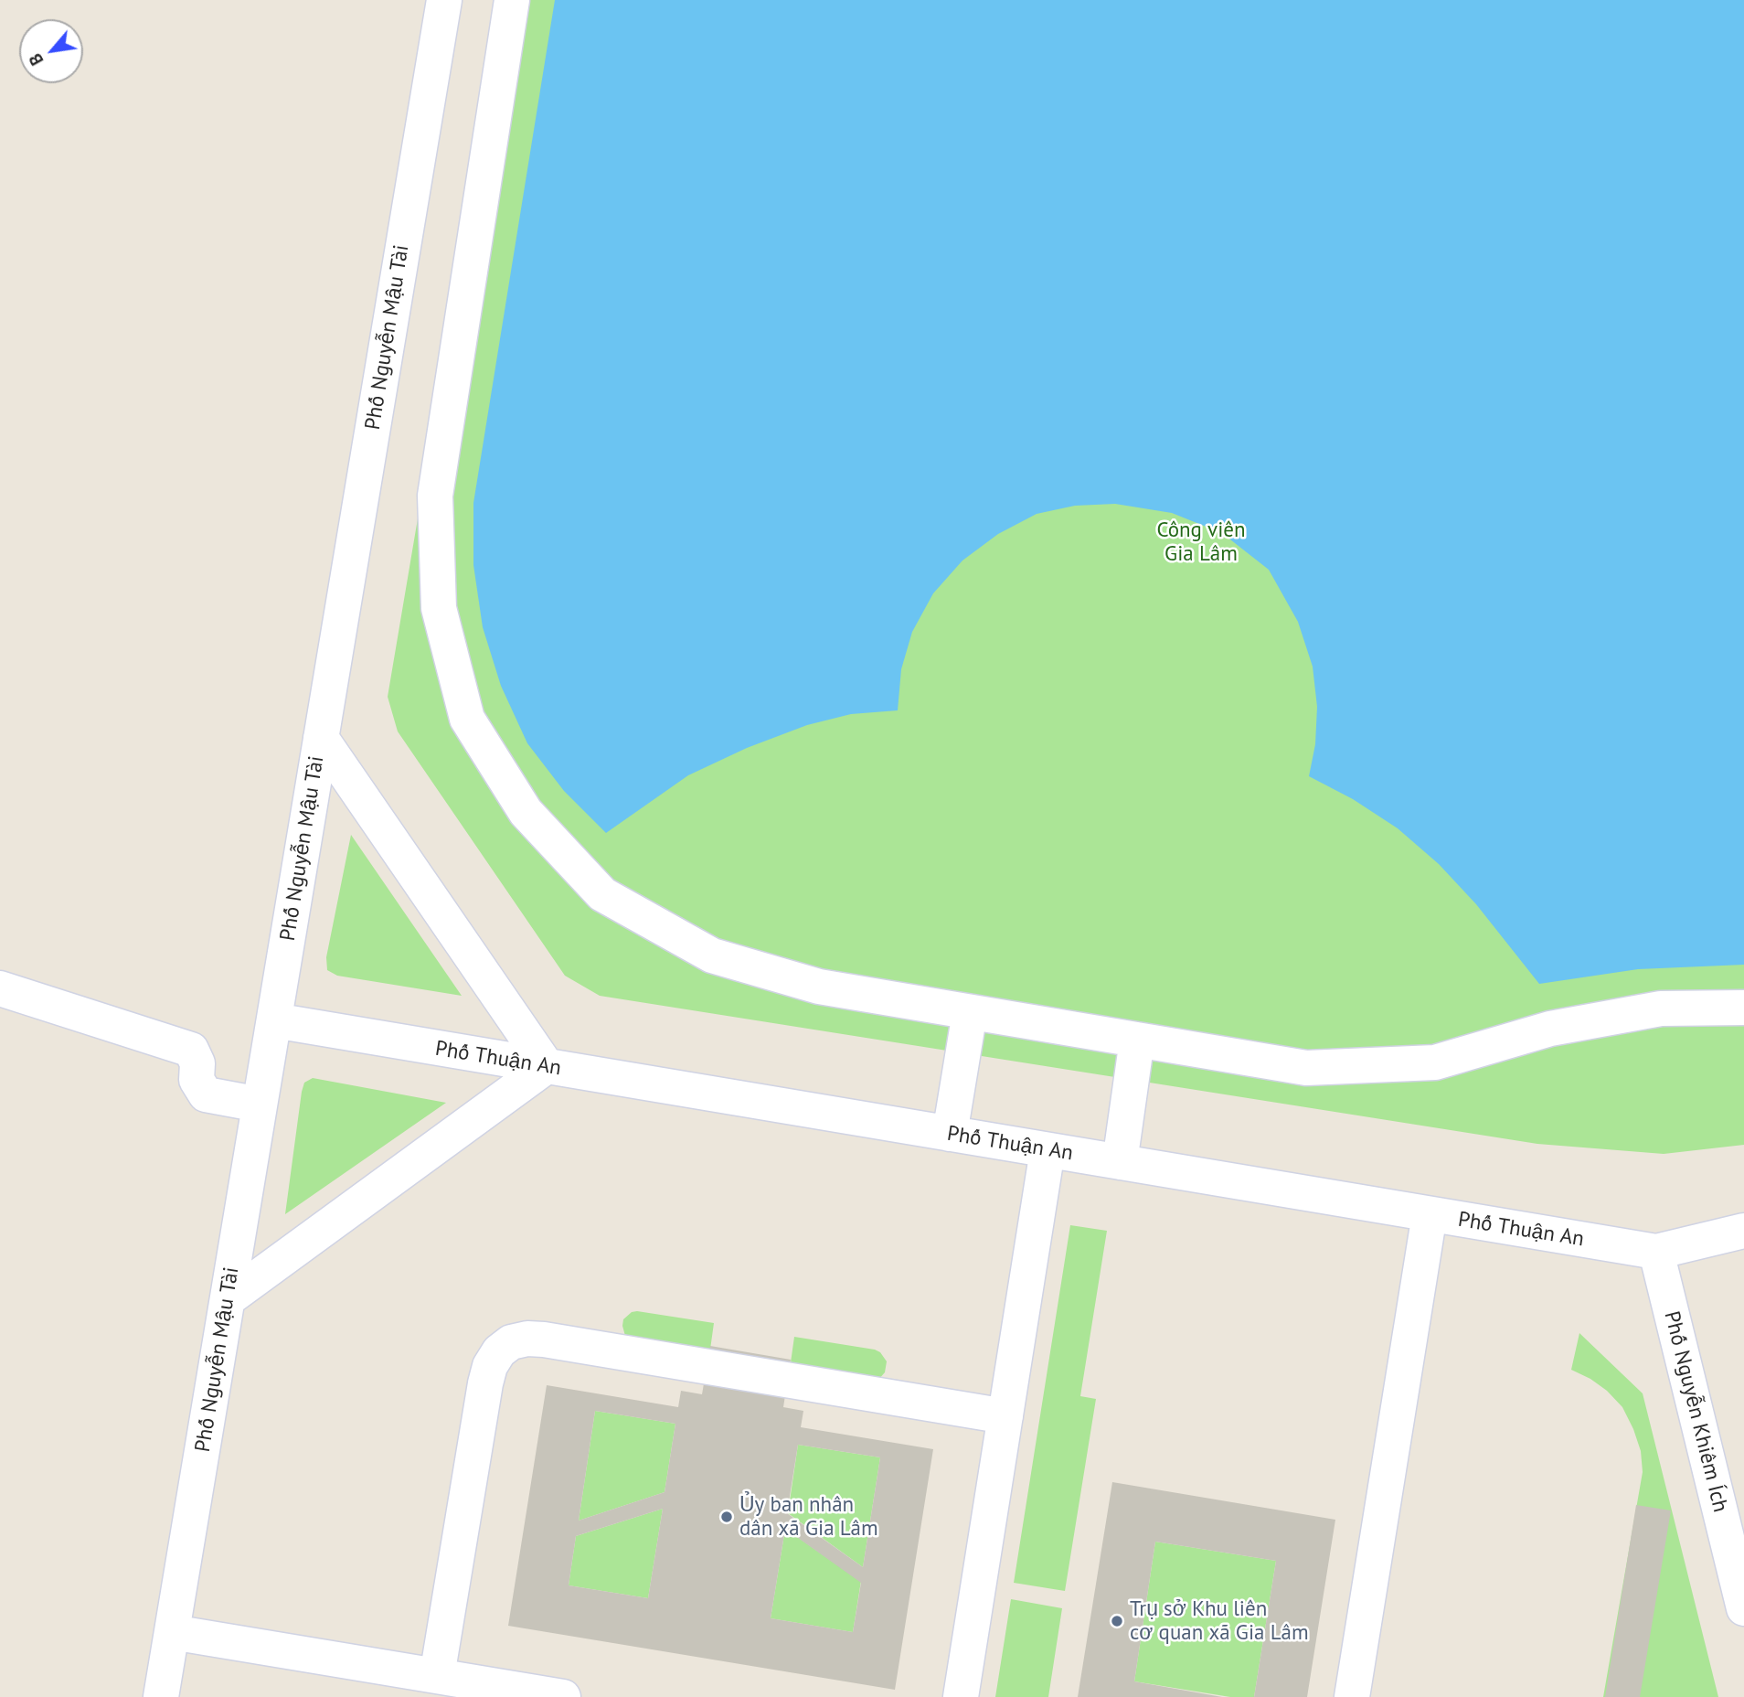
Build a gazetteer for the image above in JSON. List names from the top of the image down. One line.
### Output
{"streets":{"street":["Phố Nguyễn Mậu Tài","Phố Thuận An","Phố Nguyễn Khiêm Ích"]},"crossings":[["Phố Nguyễn Mậu Tài","Phố Thuận An"],["Phố Thuận An","Phố Nguyễn Khiêm Ích"]],"parks":["Công viên Gia Lâm"],"places":["Ủy ban nhân dân xã Gia Lâm","Trụ sở Khu liên cơ quan xã Gia Lâm"],"north":"bottom left"}
